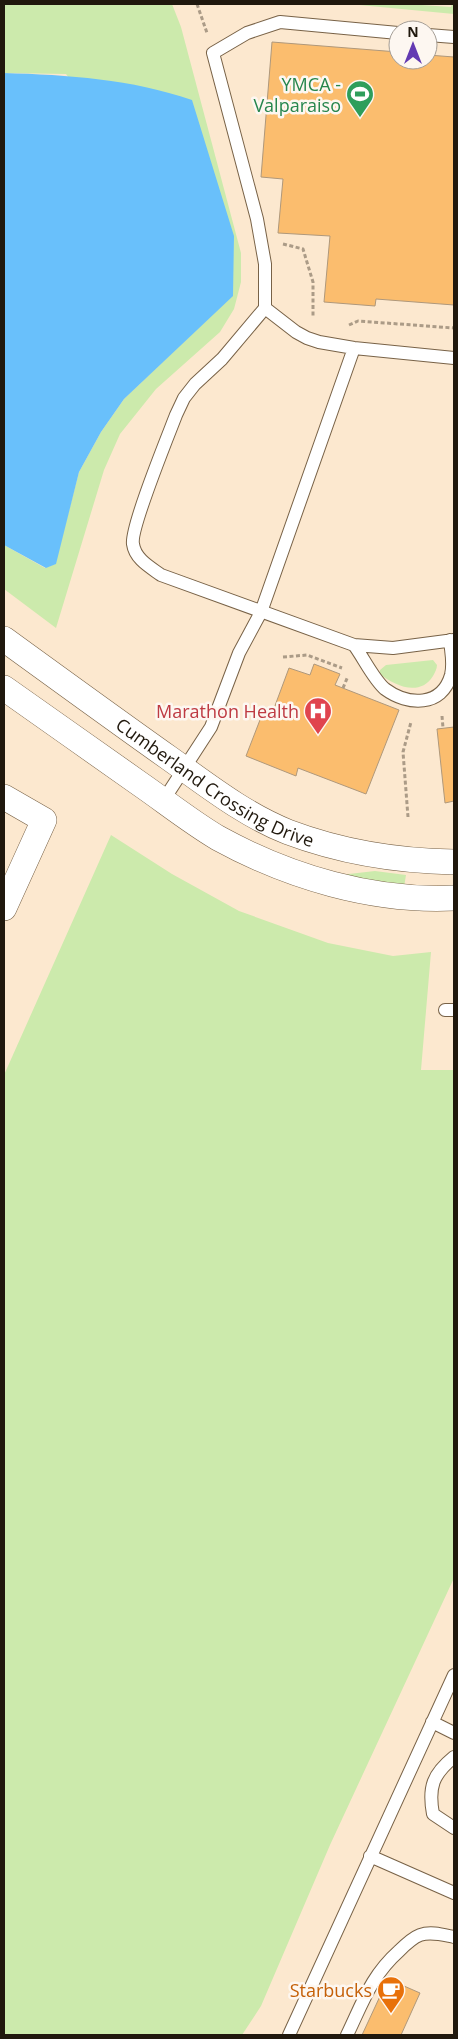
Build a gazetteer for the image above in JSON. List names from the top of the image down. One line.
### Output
{"streets":{"street":["Cumberland Crossing Drive"]},"places":{"sports":["YMCA - Valparaiso"],"hospital":["Marathon Health"],"cafe":["Starbucks"]},"north":"top"}
